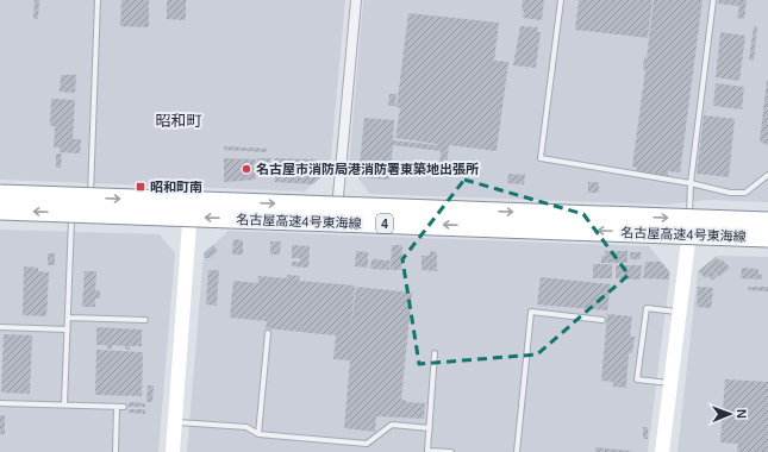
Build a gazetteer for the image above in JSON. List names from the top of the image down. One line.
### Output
{"streets":{"highway":["名古屋高速4号東海線","4"]},"districts":["昭和町"],"places":{"other":["名古屋市消防局港消防署東築地出張所"],"transit":["昭和町南"]},"north":"right"}
